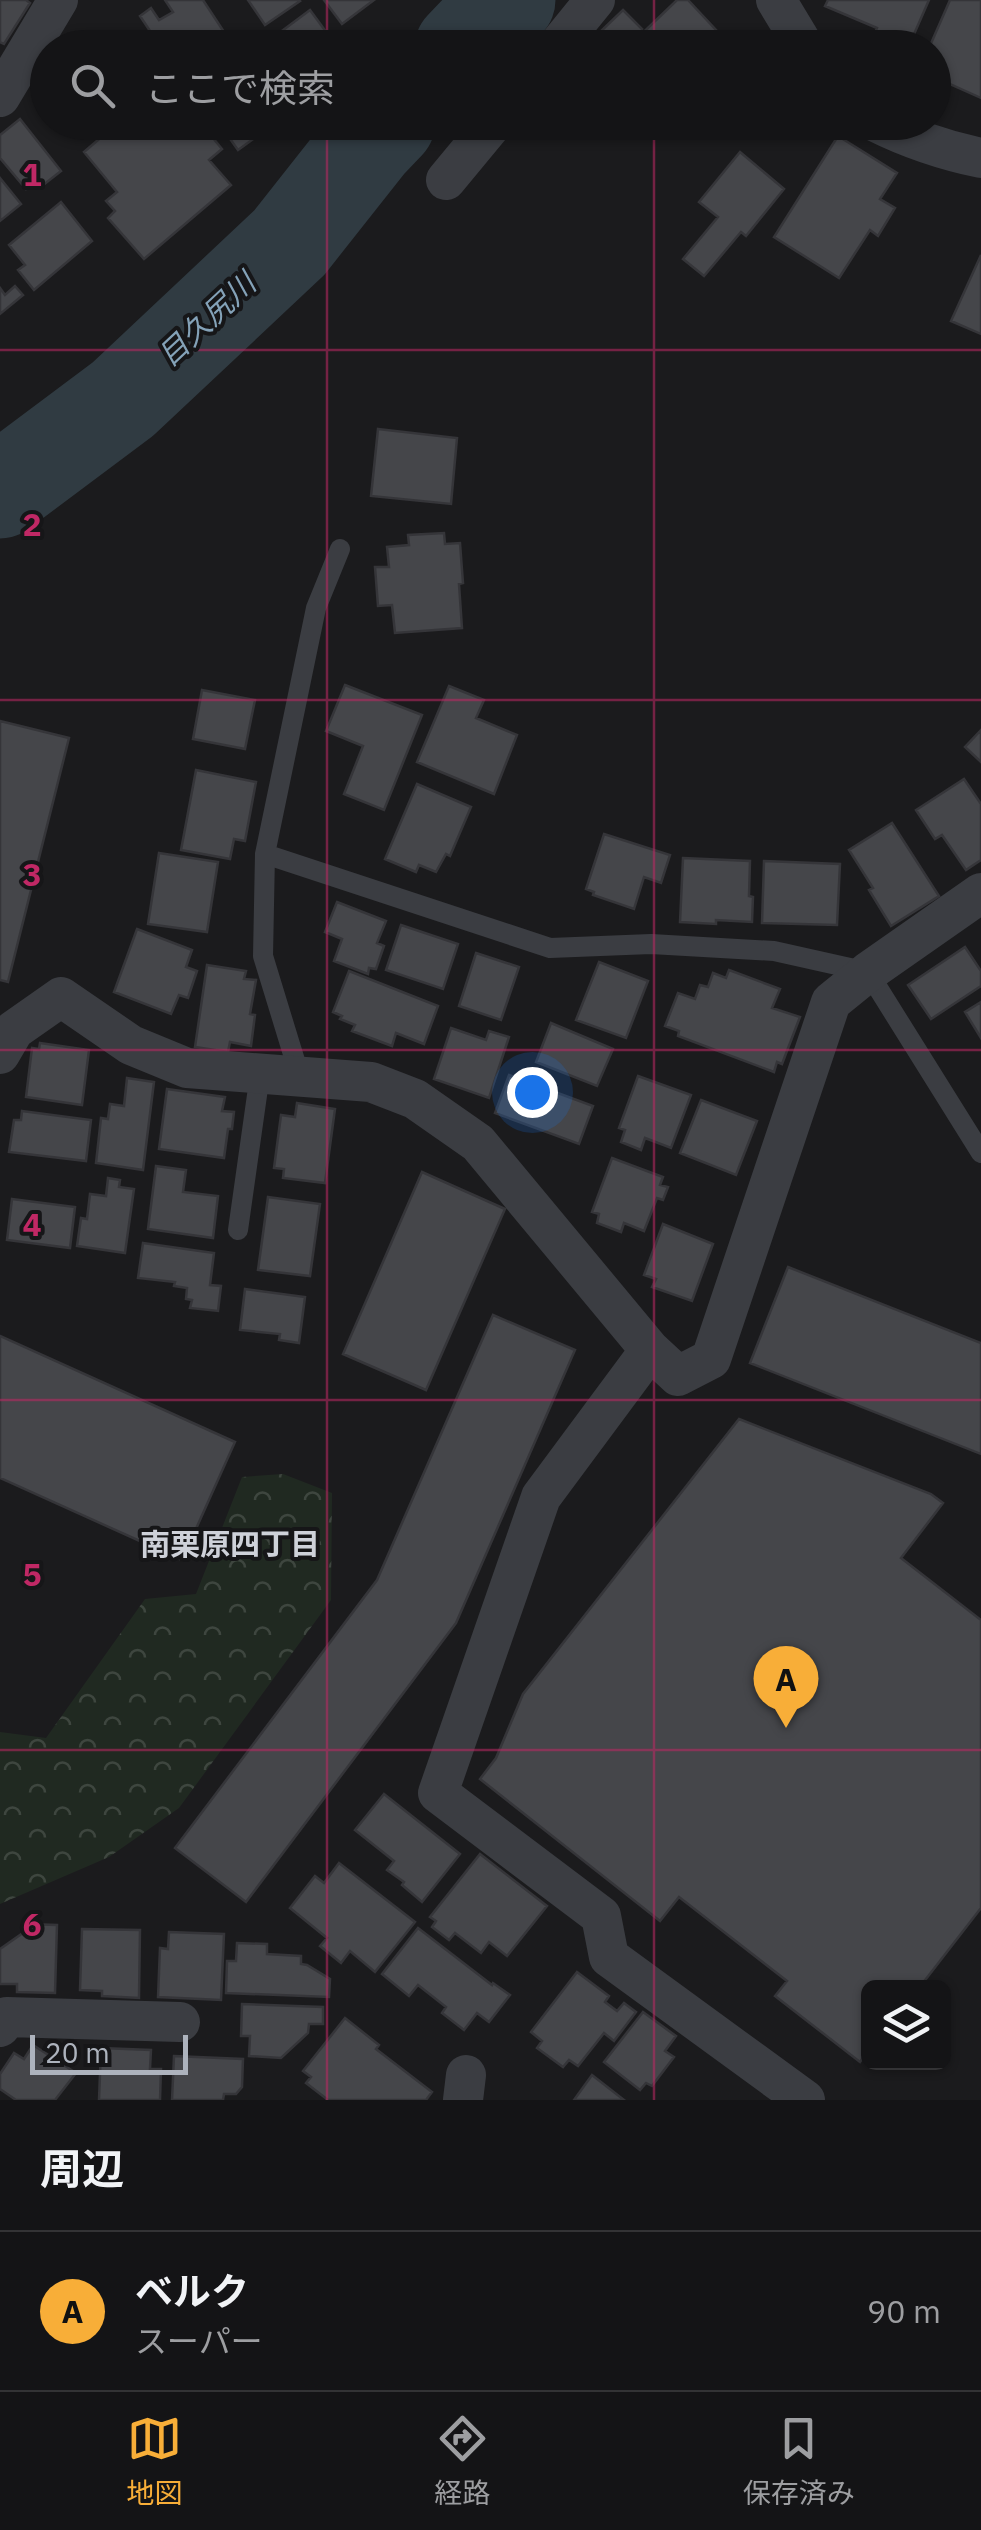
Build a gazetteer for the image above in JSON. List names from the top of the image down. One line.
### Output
{"districts":["南栗原四丁目"],"water":["目久尻川"],"scale_bar":"20 m","page":{"search":"ここで検索","pins":"A","scale":"20 m","heading":"周辺","list":[{"mark":"A","name":"ベルク","note":"スーパー","value":"90 m"}],"nav":["地図","経路","保存済み"]},"grid":{"rows":["1","2","3","4","5","6"]}}
